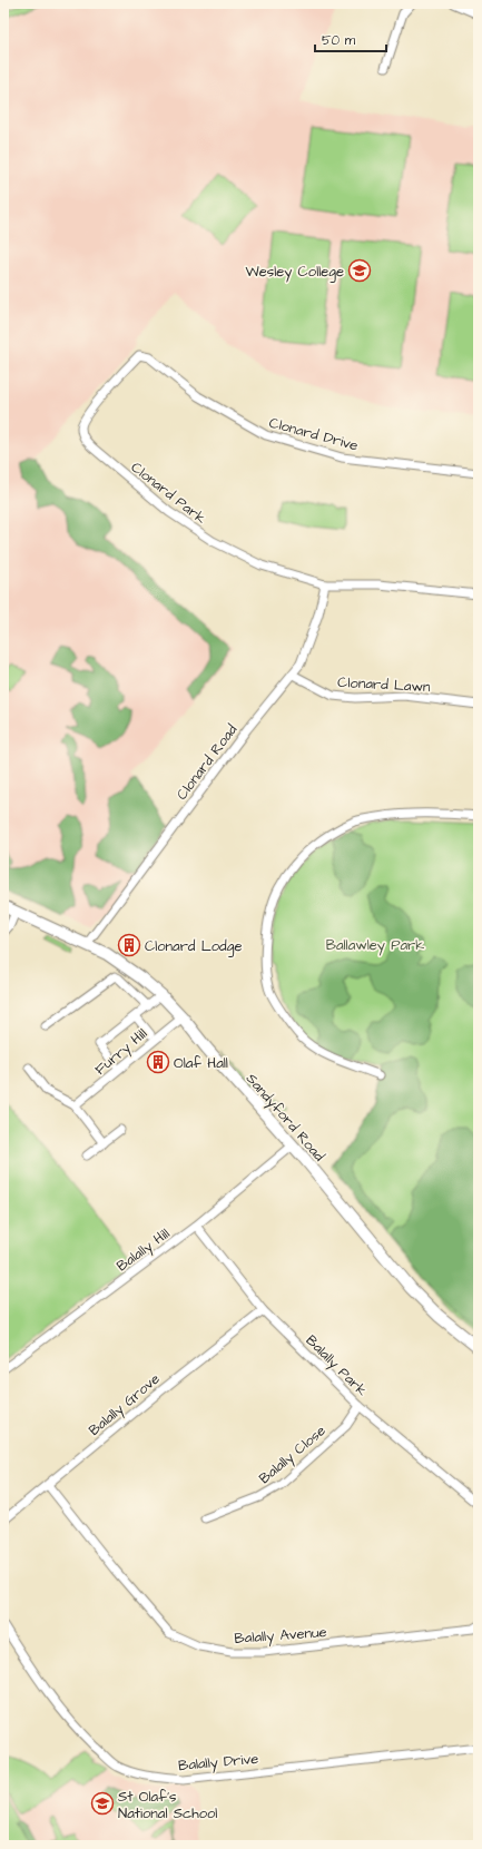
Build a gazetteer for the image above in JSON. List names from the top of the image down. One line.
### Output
{"streets":{"main road":["Sandyford Road"],"street":["Clonard Drive","Clonard Park","Clonard Lawn","Clonard Road","Furry Hill","Balally Hill","Balally Park","Balally Grove","Balally Close","Balally Avenue","Balally Drive"]},"crossings":[["Clonard Drive","Clonard Park"],["Clonard Park","Clonard Road"],["Clonard Lawn","Clonard Road"],["Clonard Road","Sandyford Road"],["Furry Hill","Sandyford Road"],["Sandyford Road","Balally Hill"],["Balally Hill","Balally Park"],["Balally Park","Balally Grove"],["Balally Park","Balally Close"],["Balally Grove","Balally Avenue"]],"parks":["Ballawley Park"],"places":{"school or university":["Wesley College","St Olaf's National School"],"building":["Clonard Lodge","Olaf Hall"]},"scale_bar":"50 m"}
